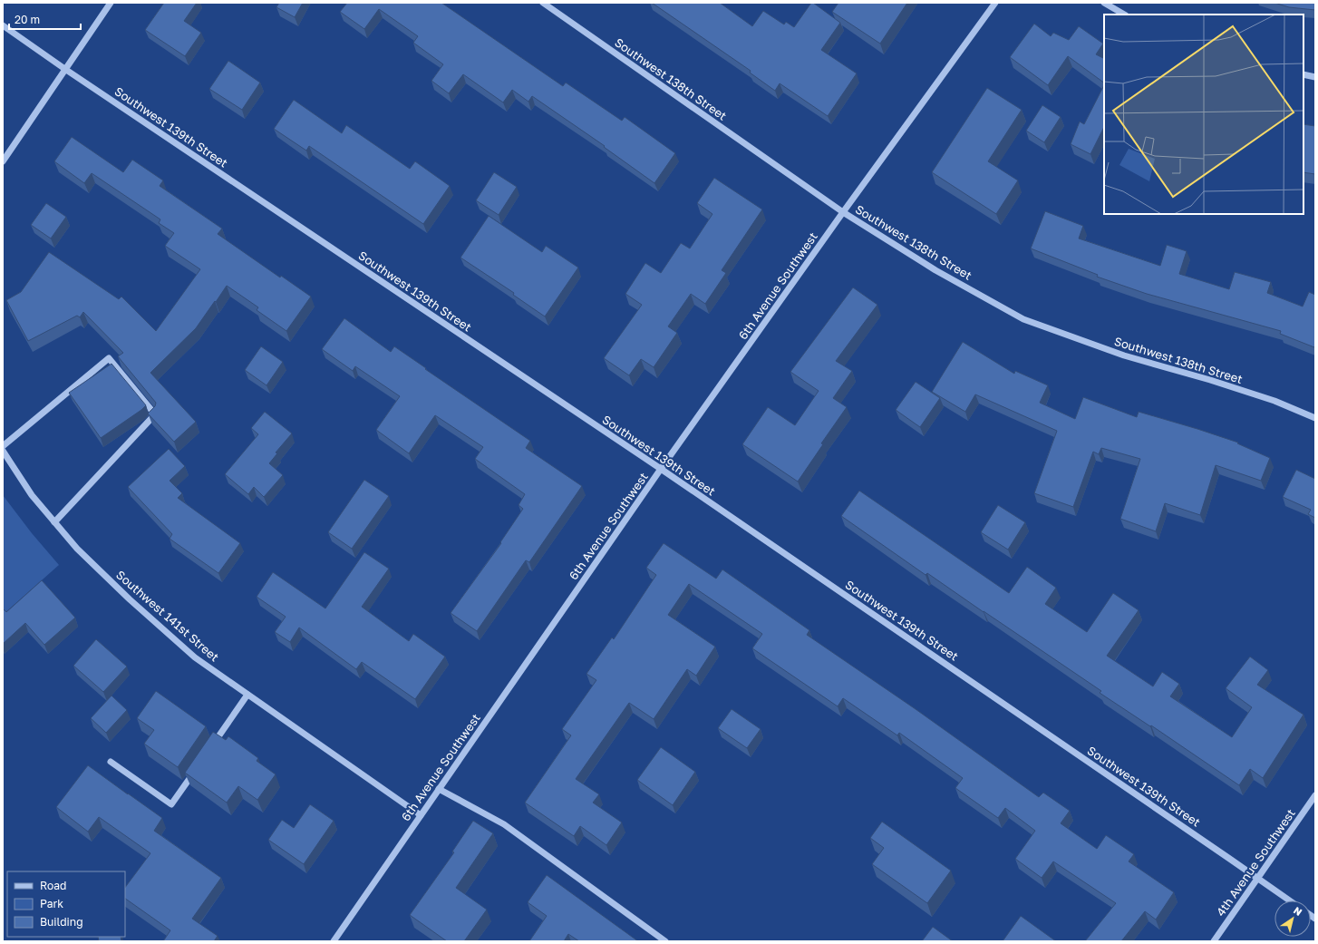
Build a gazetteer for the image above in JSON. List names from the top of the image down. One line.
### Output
{"streets":{"street":["Southwest 138th Street","Southwest 139th Street","6th Avenue Southwest","Southwest 141st Street","4th Avenue Southwest"]},"crossings":[["Southwest 138th Street","6th Avenue Southwest"],["Southwest 139th Street","6th Avenue Southwest"],["Southwest 139th Street","4th Avenue Southwest"],["6th Avenue Southwest","Southwest 141st Street"]],"legend":["Road","Park","Building"],"scale_bar":"20 m","north":"top right"}
